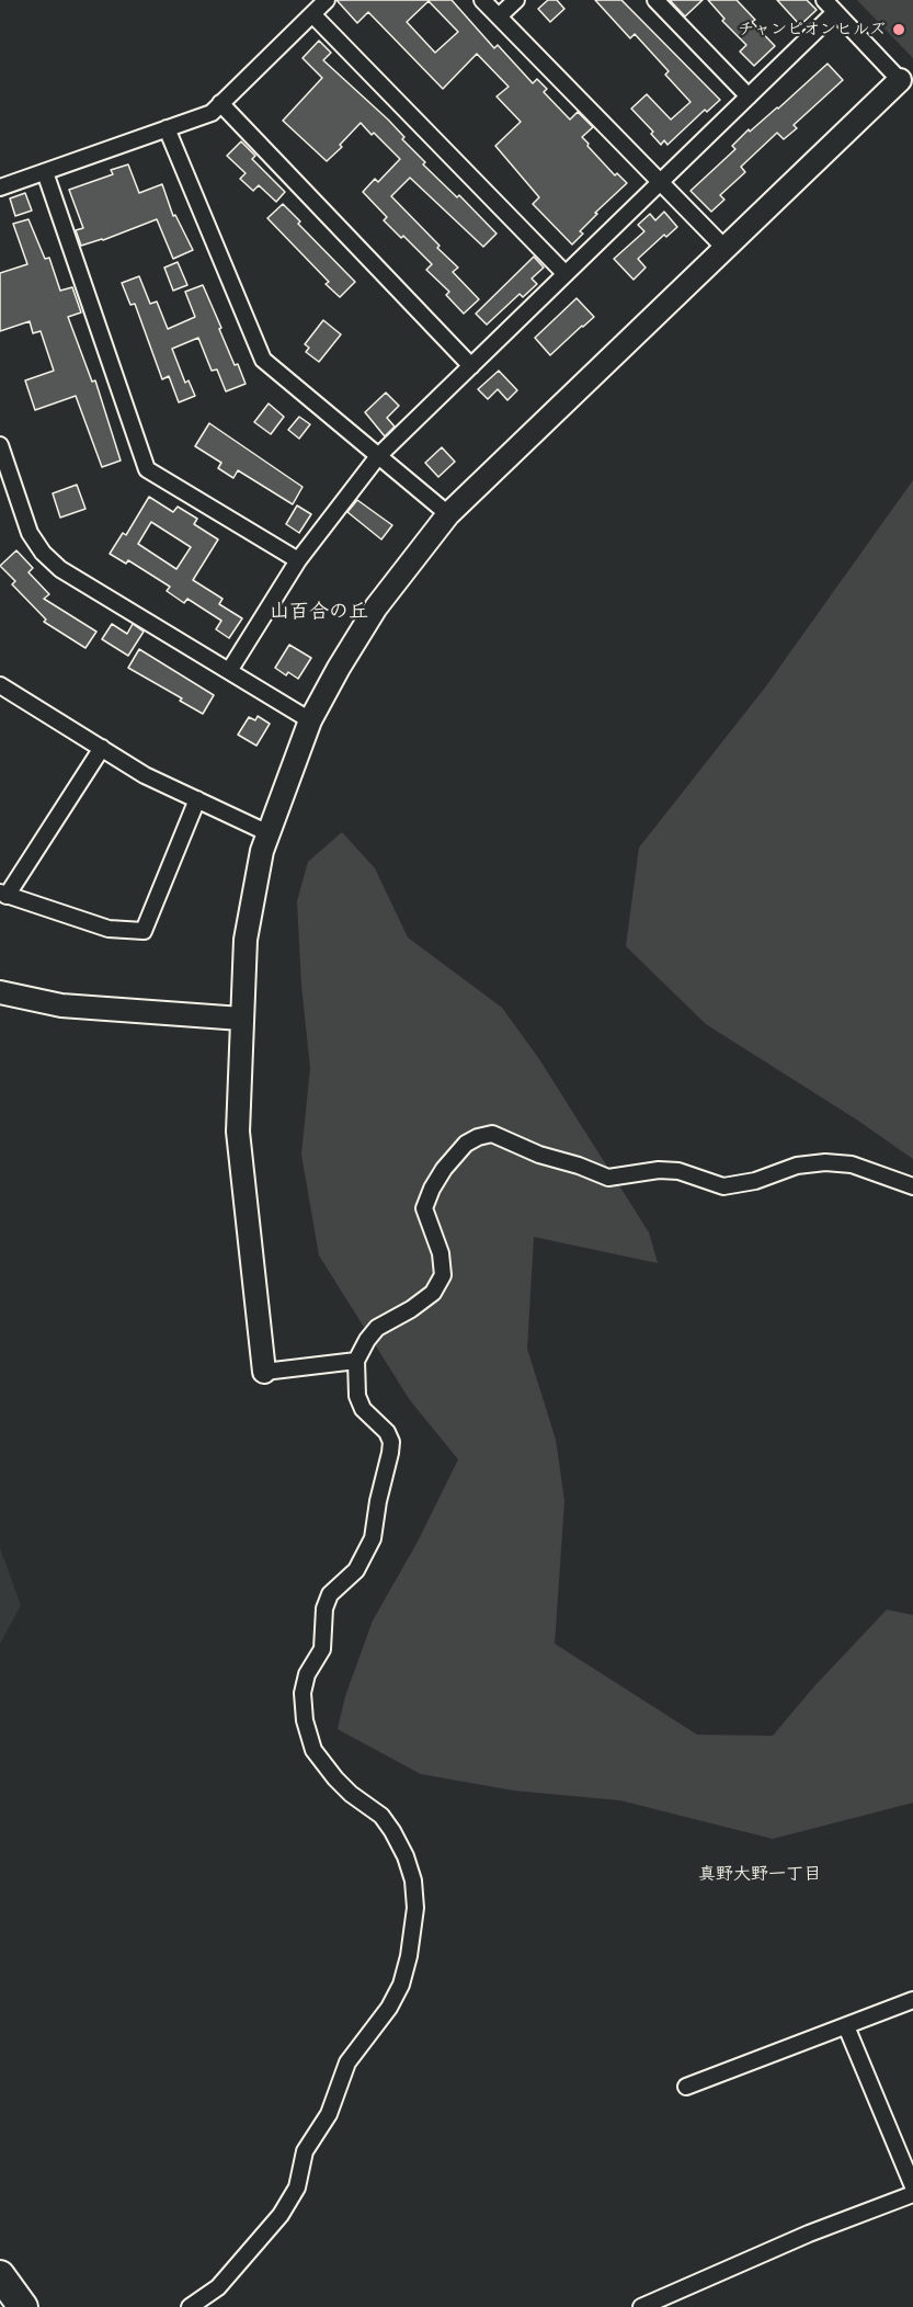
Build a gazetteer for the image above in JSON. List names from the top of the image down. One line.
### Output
{"districts":["山百合の丘","真野大野一丁目"],"places":["チャンピオンヒルズ"]}
